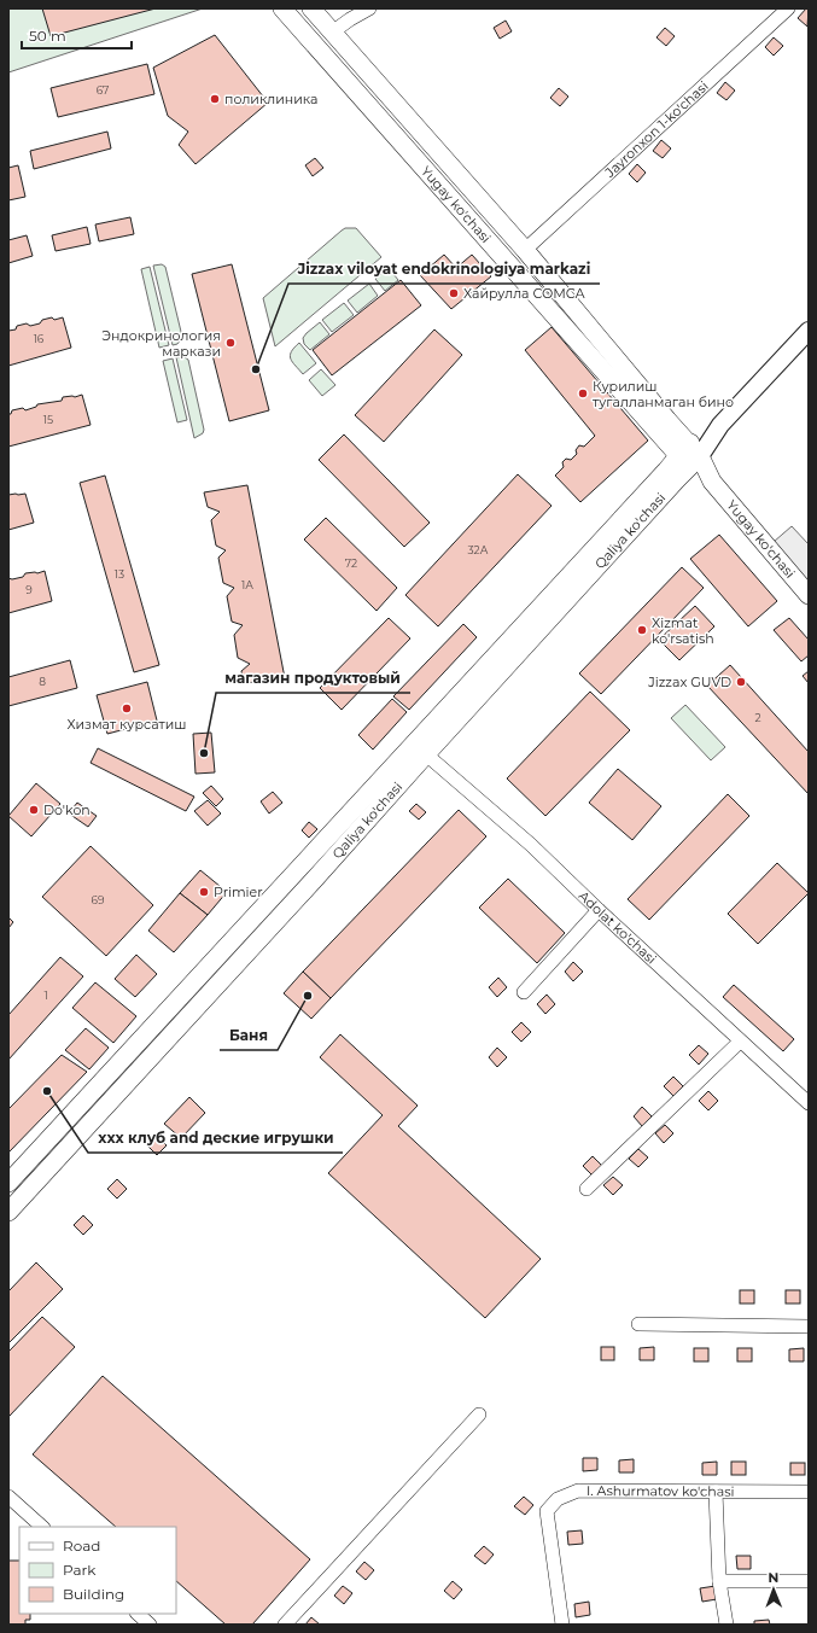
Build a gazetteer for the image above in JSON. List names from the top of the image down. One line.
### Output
{"streets":{"main road":["Yugay ko'chasi","Qaliya ko'chasi"],"street":["Jayronxon 1-ko'chasi","Adolat ko'chasi","I. Ashurmatov ko'chasi"]},"crossings":[["Jayronxon 1-ko'chasi","Yugay ko'chasi"],["Yugay ko'chasi","Qaliya ko'chasi"],["Qaliya ko'chasi","Adolat ko'chasi"]],"places":["поликлиника","Хайрулла СОМСА","Эндокринология маркази","Jizzax viloyat endokrinologiya markazi","Курилиш тугалланмаган бино","Xizmat ko'rsatish","Jizzax GUVD","Хизмат курсатиш","магазин продуктовый","Do'kon","Primier","Баня","ххх клуб and деские игрушки"],"house_numbers":["67","16","15","32А","72","13","1А","9","8","2","69","1"],"legend":["Road","Park","Building"],"scale_bar":"50 m","north":"top"}
